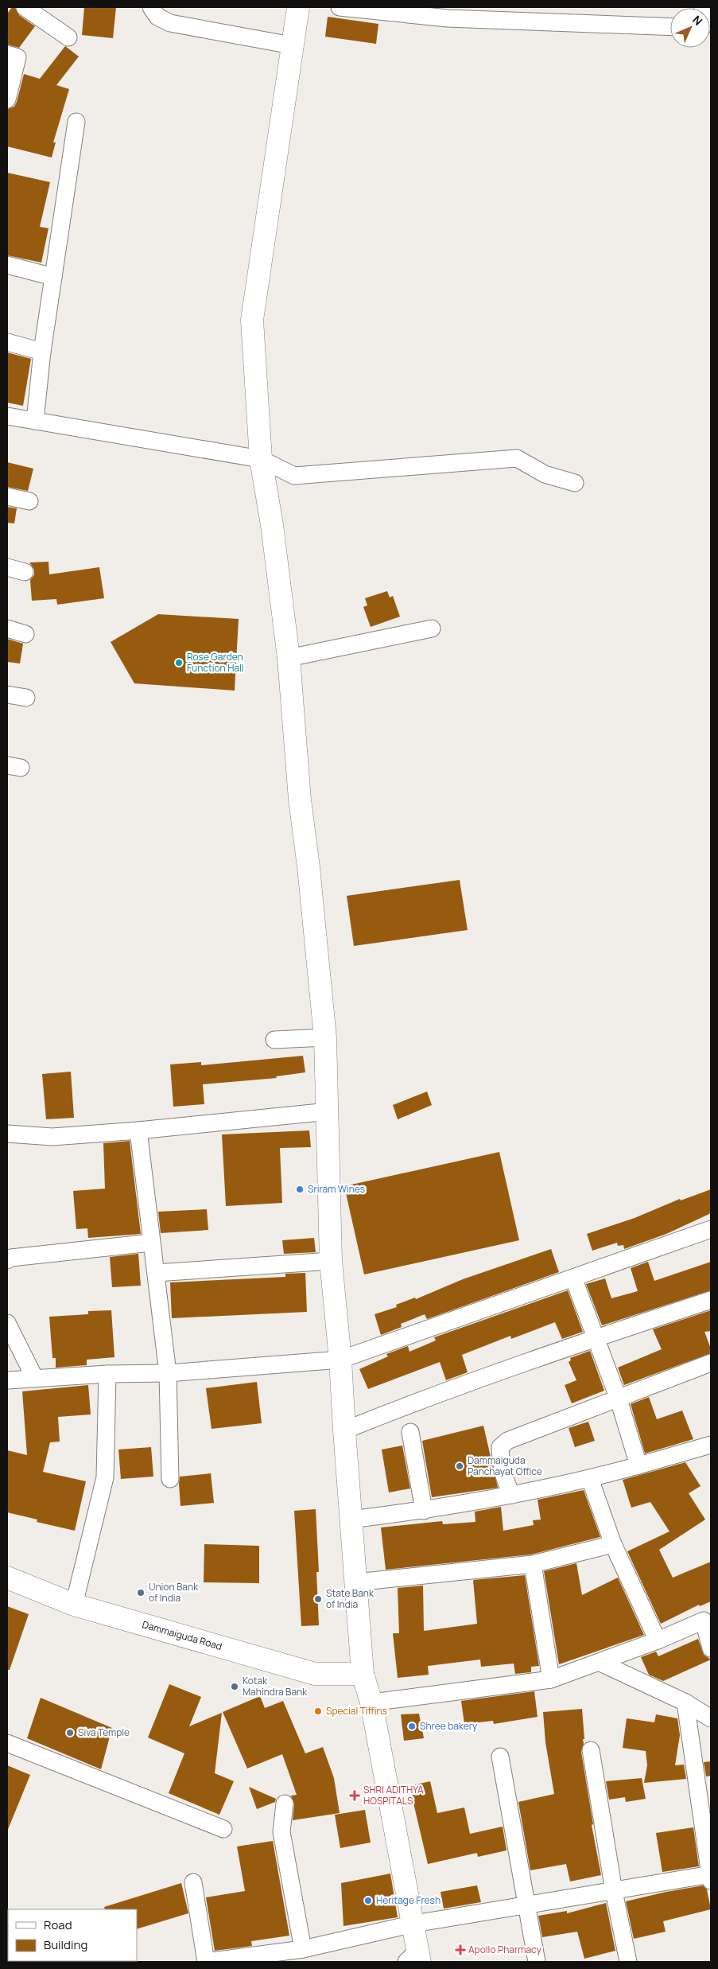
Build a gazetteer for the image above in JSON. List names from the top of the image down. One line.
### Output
{"streets":{"street":["Dammaiguda Road"]},"places":{"other":["Rose Garden Function Hall","Sriram Wines","Dammaiguda Panchayat Office","Union Bank of India","State Bank of India","Kotak Mahindra Bank","Special Tiffins","Shree bakery","Siva Temple","Heritage Fresh"],"health":["SHRI ADITHYA HOSPITALS","Apollo Pharmacy"]},"legend":["Road","Building"],"north":"top right"}
